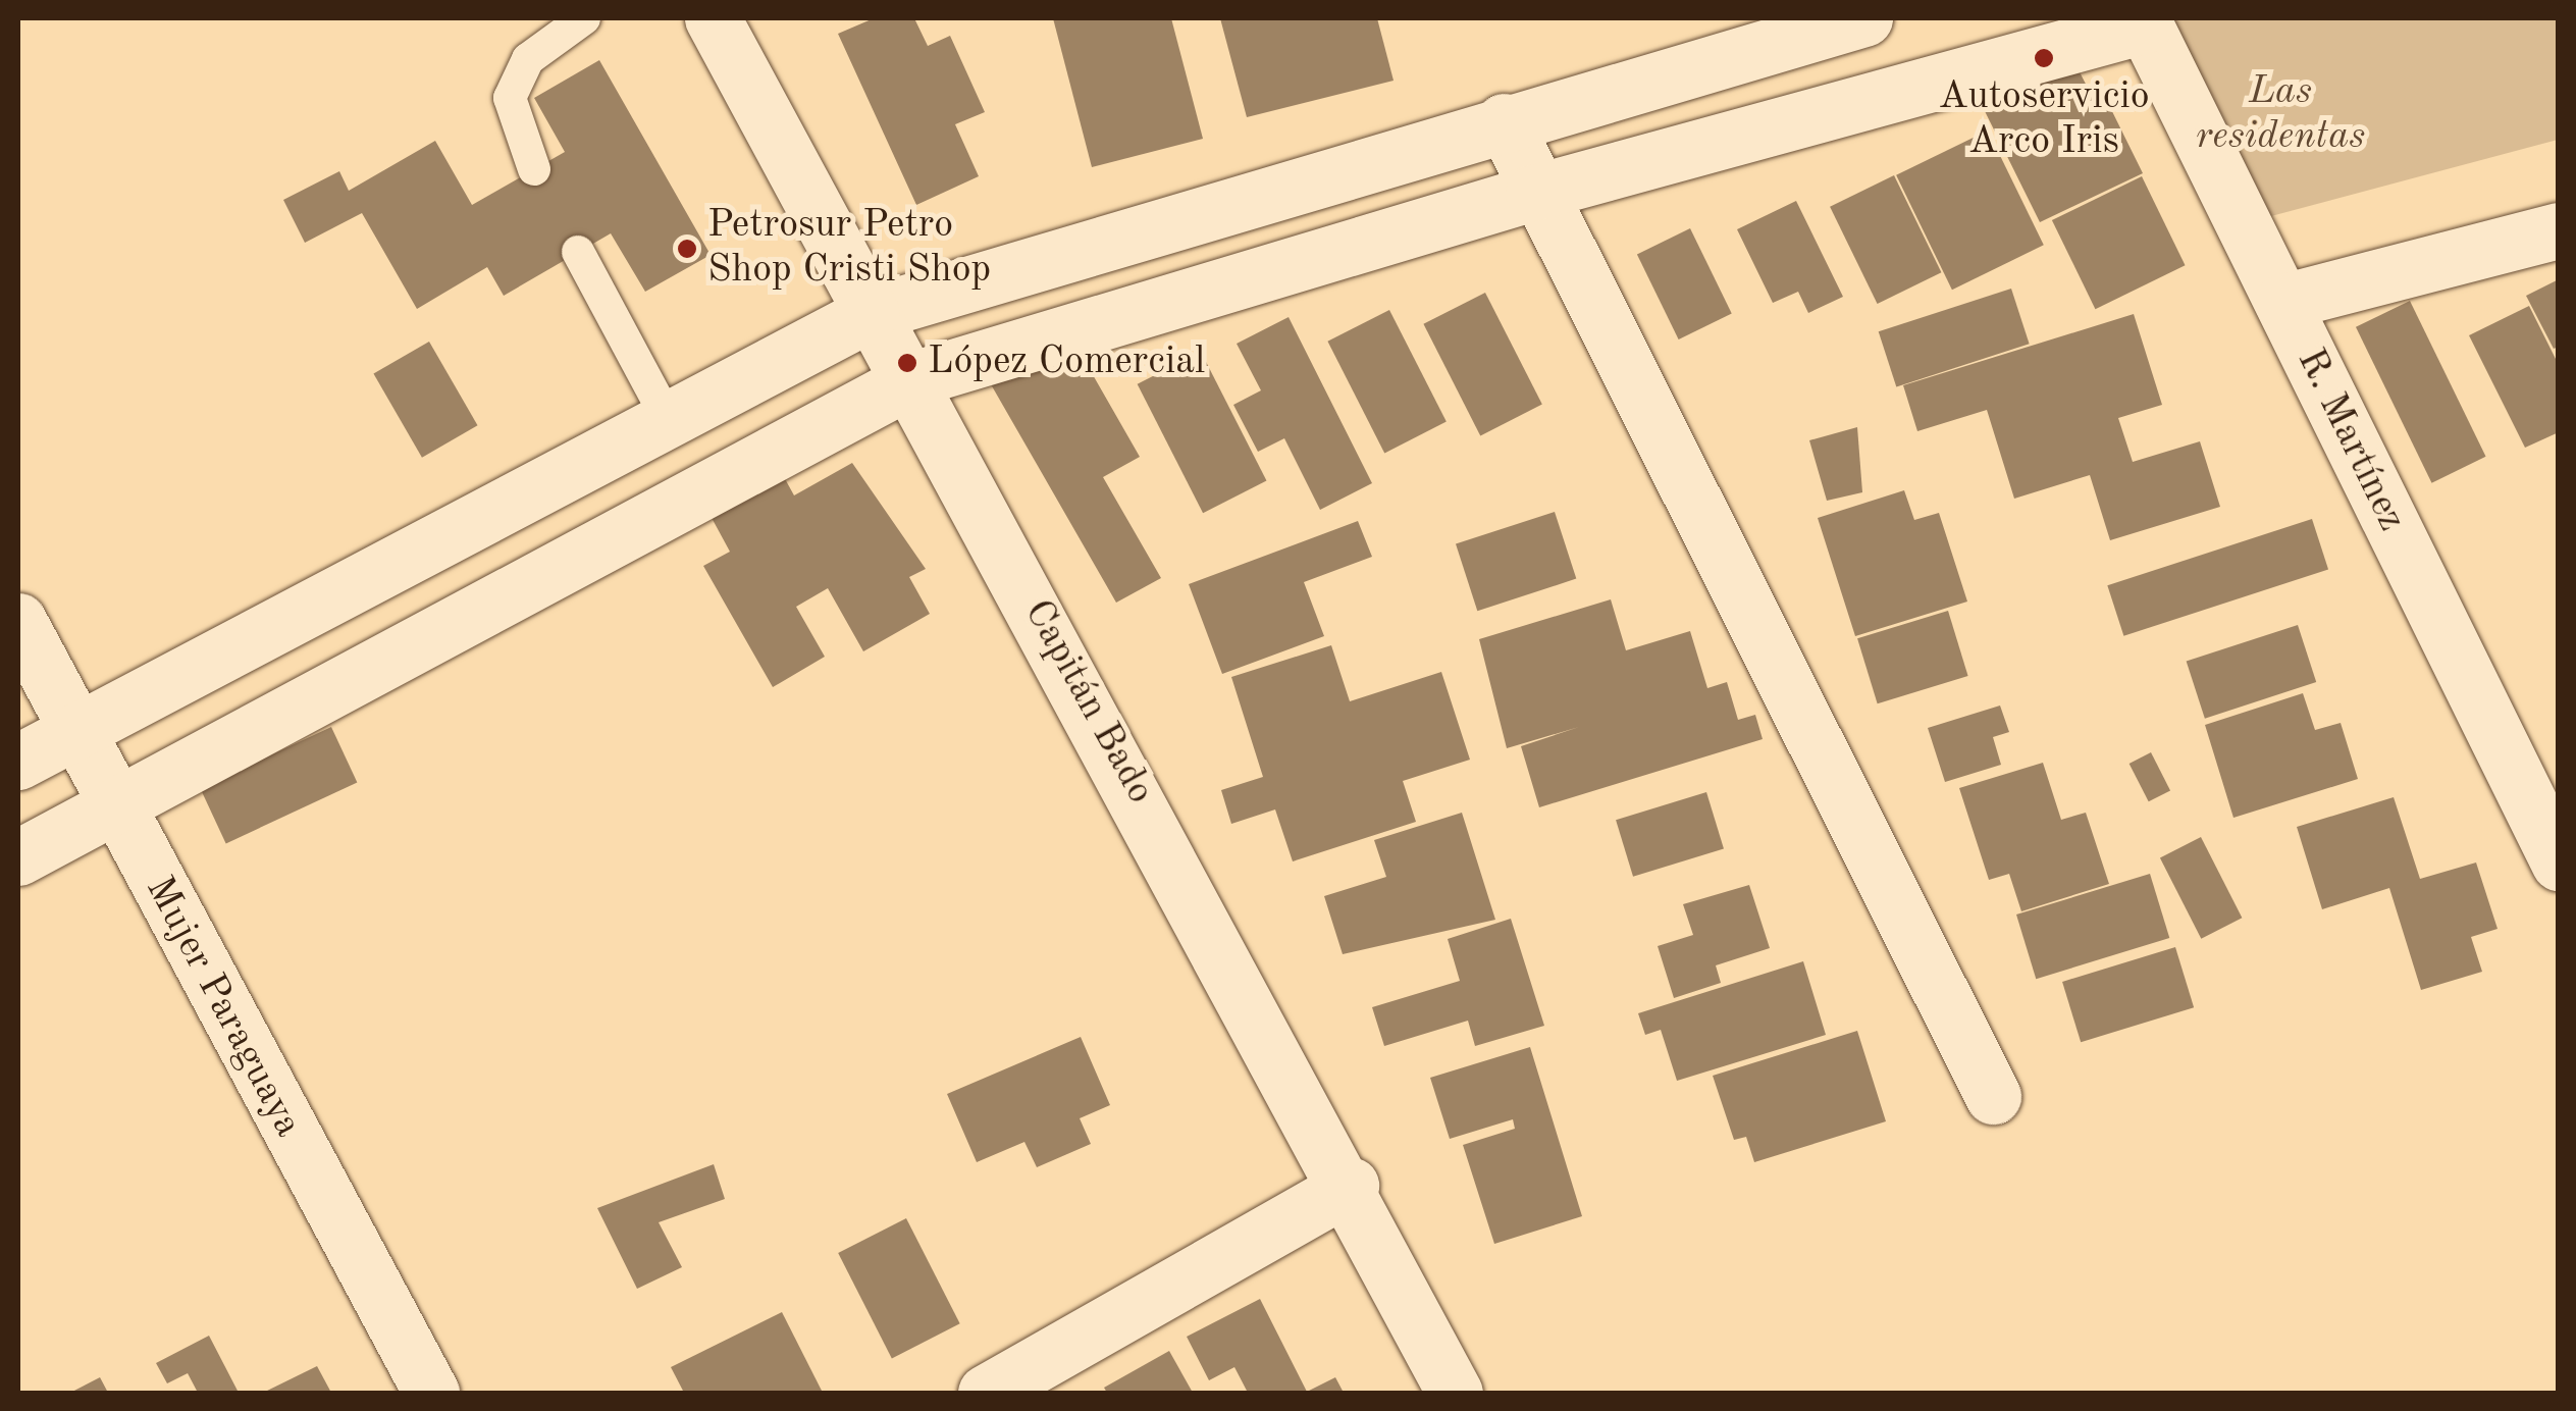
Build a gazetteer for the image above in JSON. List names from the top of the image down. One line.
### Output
{"streets":{"street":["R. Martínez","Capitán Bado","Mujer Paraguaya"]},"parks":["Las residentas"],"places":["Autoservicio Arco Iris","Petrosur Petro Shop Cristi Shop","López Comercial"]}
